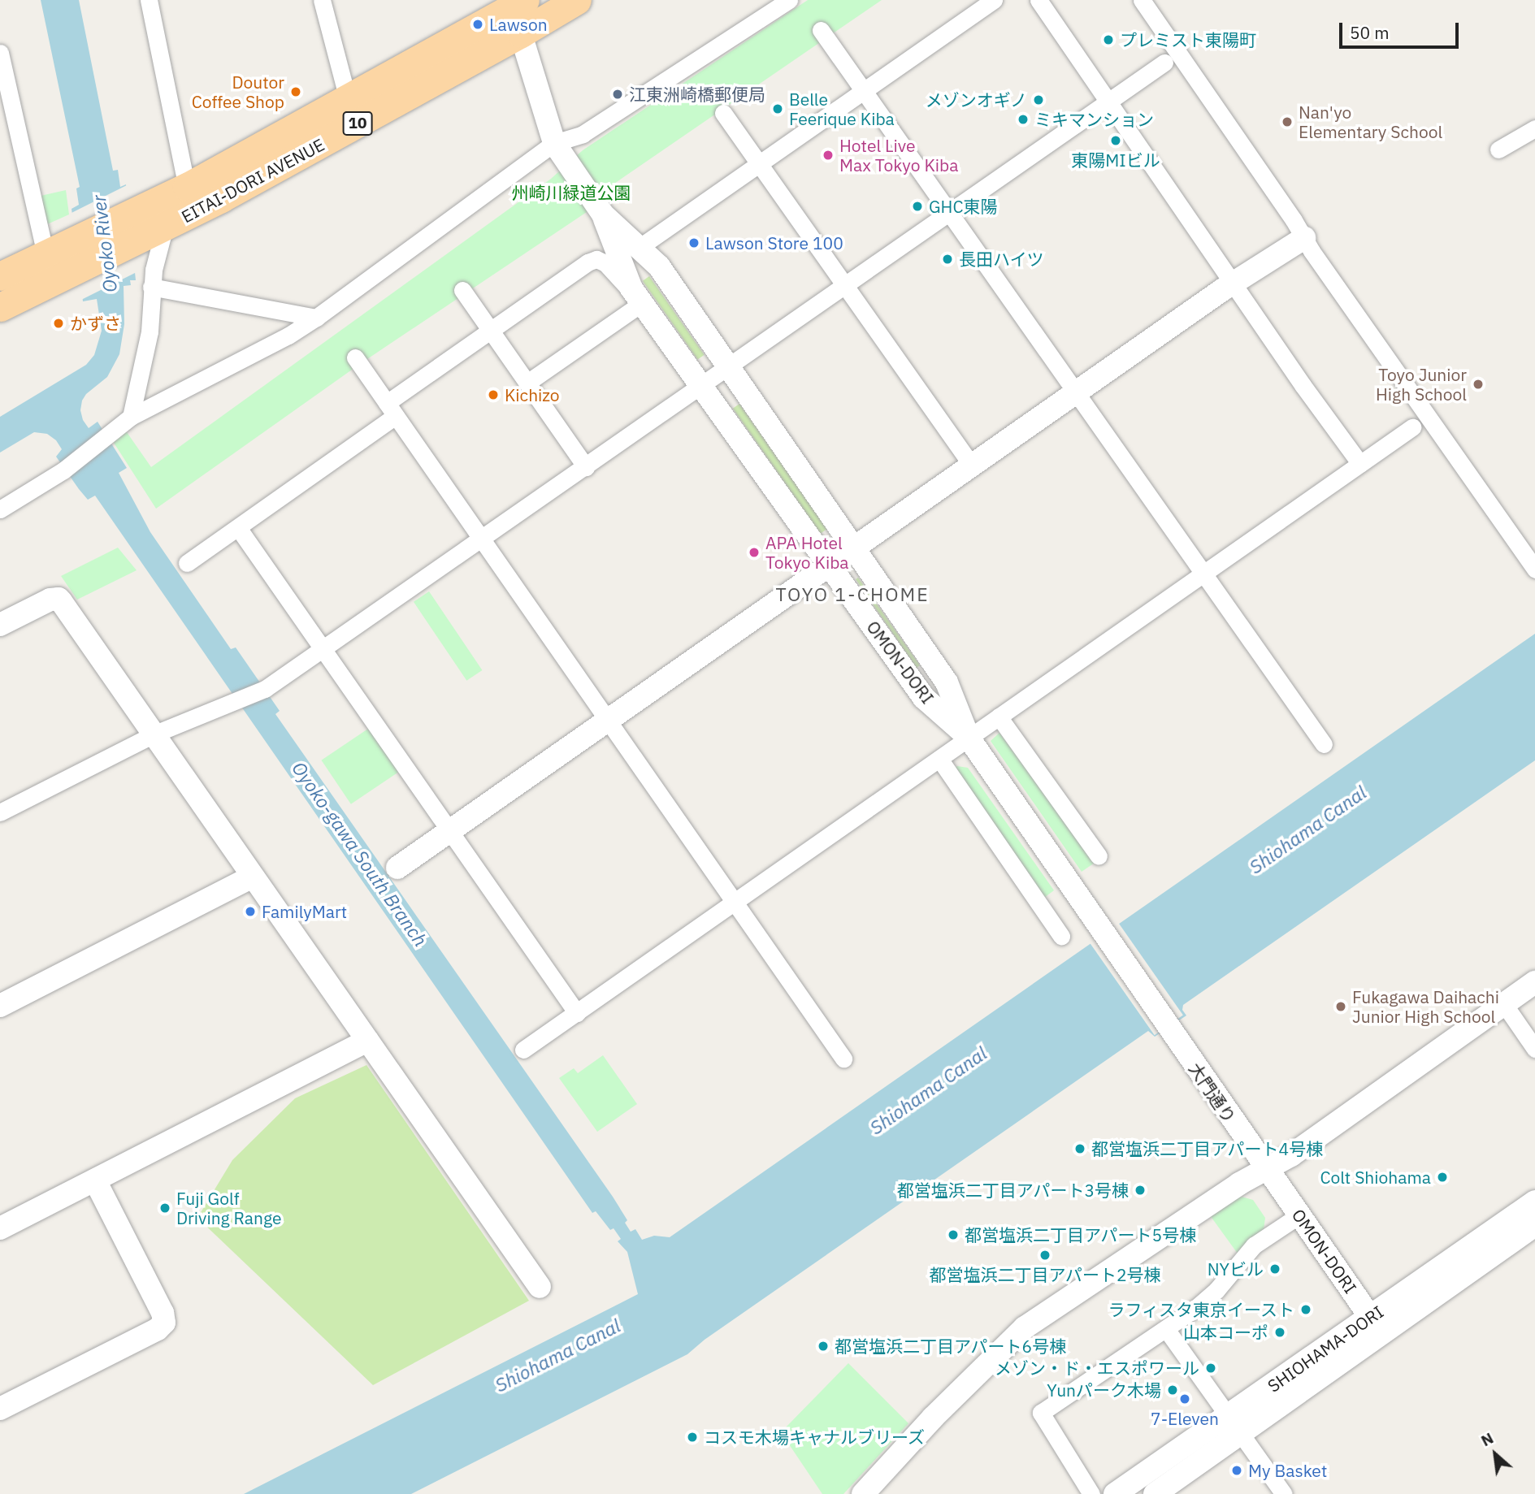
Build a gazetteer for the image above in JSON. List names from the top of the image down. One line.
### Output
{"streets":{"main road":["10","EITAI-DORI AVENUE"],"street":["OMON-DORI","大門通り","SHIOHAMA-DORI"]},"crossings":[["10","EITAI-DORI AVENUE"],["OMON-DORI","大門通り"],["OMON-DORI","SHIOHAMA-DORI"]],"districts":["TOYO 1-CHOME"],"water":["Oyoko River","Shiohama Canal","Oyoko-gawa South Branch"],"parks":["州崎川緑道公園"],"places":["Lawson","プレミスト東陽町","Doutor Coffee Shop","江東洲崎橋郵便局","メゾンオギノ","Belle Feerique Kiba","ミキマンション","Nan'yo Elementary School","東陽MIビル","Hotel Live Max Tokyo Kiba","GHC東陽","Lawson Store 100","長田ハイツ","かずさ","Toyo Junior High School","Kichizo","APA Hotel Tokyo Kiba","FamilyMart","Fukagawa Daihachi Junior High School","都営塩浜二丁目アパート4号棟","Colt Shiohama","都営塩浜二丁目アパート3号棟","Fuji Golf Driving Range","都営塩浜二丁目アパート5号棟","都営塩浜二丁目アパート2号棟","NYビル","ラフィスタ東京イースト","山本コーポ","都営塩浜二丁目アパート6号棟","メゾン・ド・エスポワール","Yunパーク木場","7-Eleven","コスモ木場キャナルブリーズ","My Basket"],"scale_bar":"50 m","north":"top left"}
